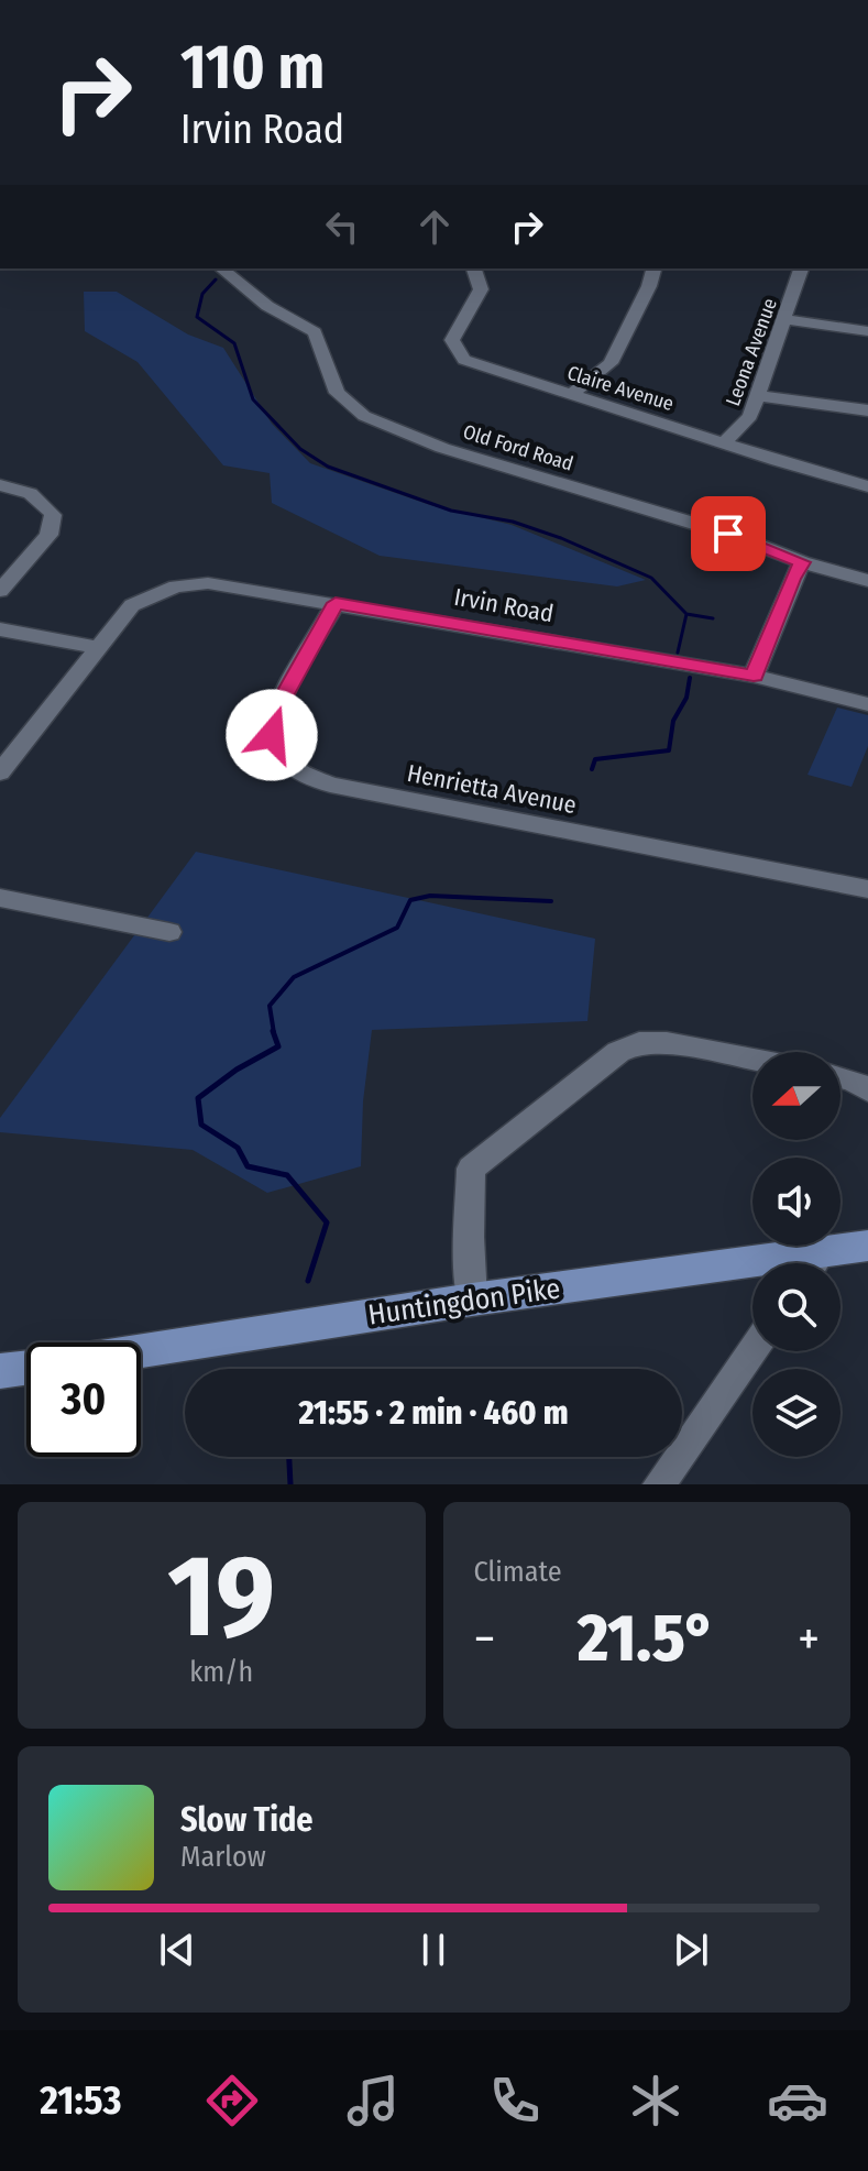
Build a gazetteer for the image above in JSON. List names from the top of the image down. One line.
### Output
{"streets":{"main road":["Huntingdon Pike"],"street":["Leona Avenue","Claire Avenue","Old Ford Road","Irvin Road","Henrietta Avenue"]},"crossings":[["Leona Avenue","Claire Avenue"],["Irvin Road","Henrietta Avenue"]],"north":"left","page":{"turn":["110 m","Irvin Road"],"limit":"30","trip":"21:55 · 2 min · 460 m","tile":[["19","km/h"],"Climate"],"heat":["−","21.5°","+"],"song":["Slow Tide","Marlow"],"tabs":"21:53"}}
